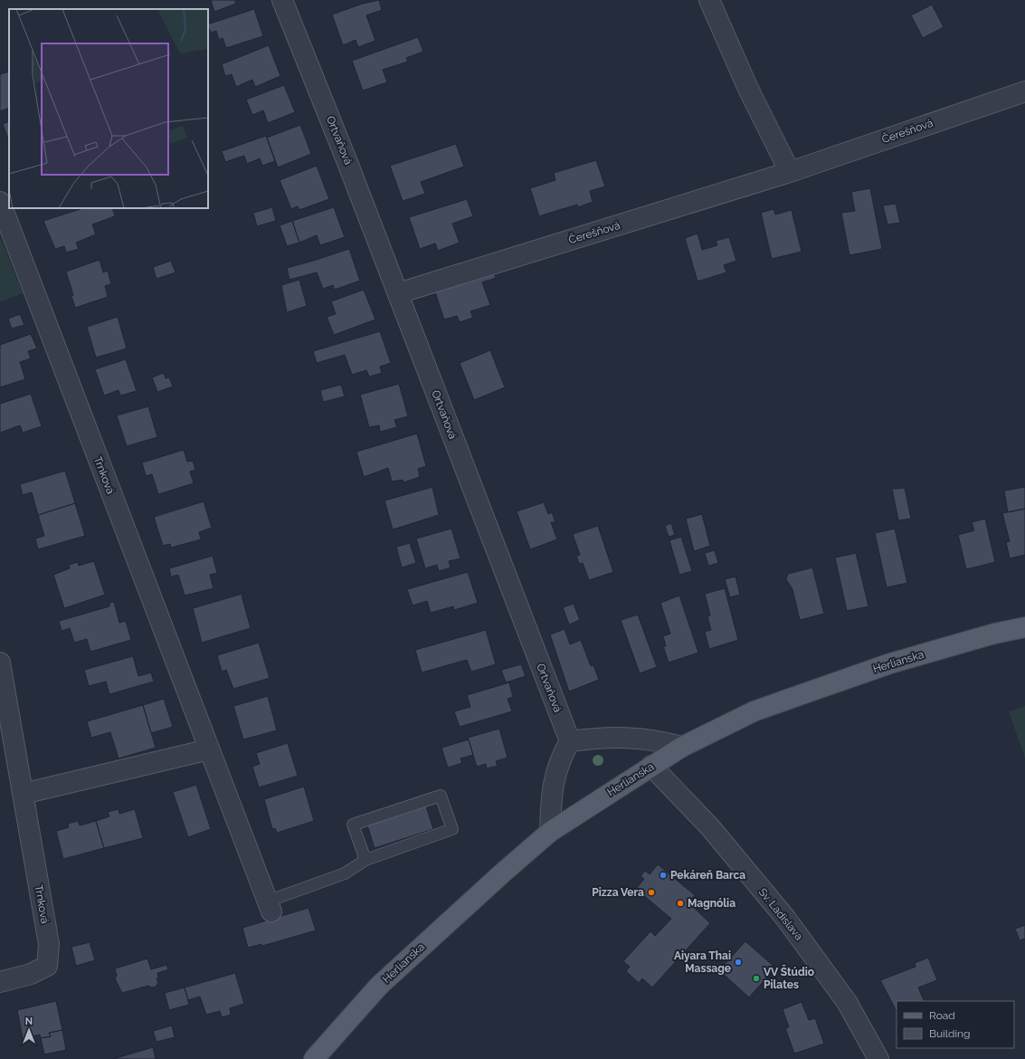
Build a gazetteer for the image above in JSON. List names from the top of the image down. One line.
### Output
{"streets":{"main road":["Herlianska"],"street":["Čerešňová","Ortvaňová","Trnková","Sv. Ladislava"]},"crossings":[["Čerešňová","Ortvaňová"],["Herlianska","Sv. Ladislava"]],"places":["Pekáreň Barca","Pizza Vera","Magnólia","Aiyara Thai Massage","VV Štúdio Pilates"],"legend":["Road","Building"],"north":"top"}
